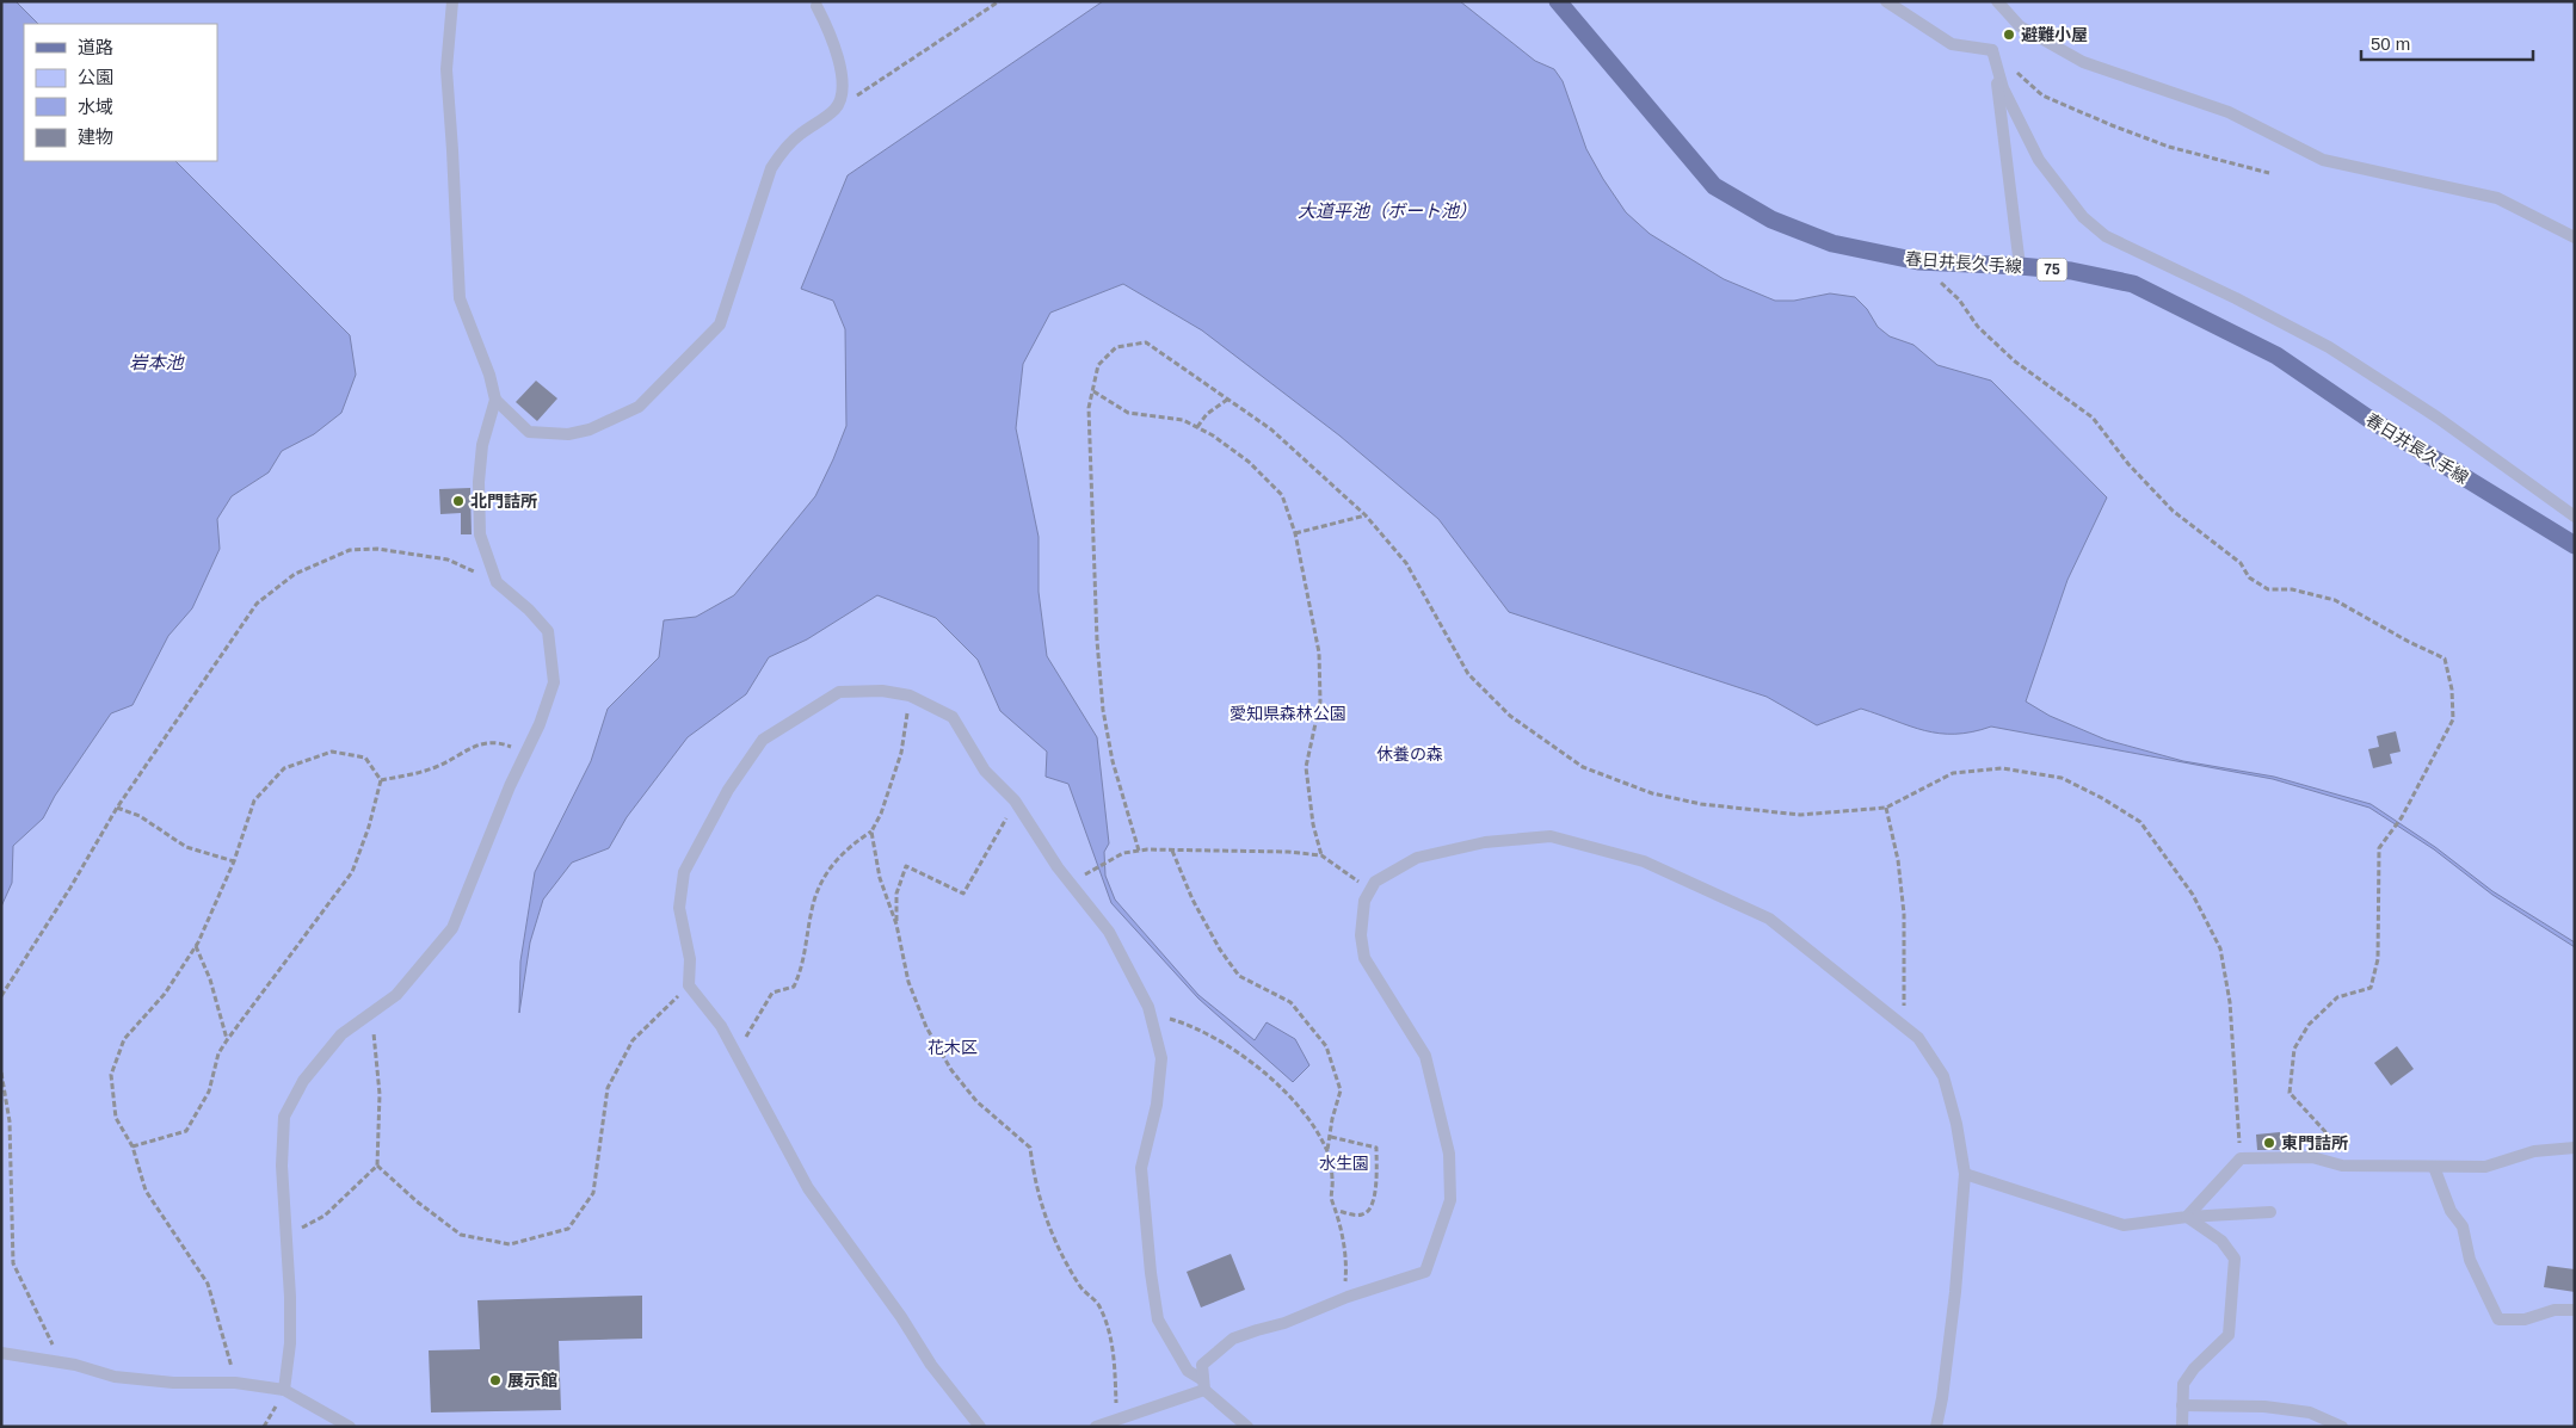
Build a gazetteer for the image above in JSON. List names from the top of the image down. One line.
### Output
{"streets":{"main road":["春日井長久手線","75"]},"water":["大道平池（ボート池）","岩本池"],"parks":["愛知県森林公園","休養の森","花木区","水生園"],"places":["避難小屋","北門詰所","東門詰所","展示館"],"legend":["道路","公園","水域","建物"],"scale_bar":"50 m"}
